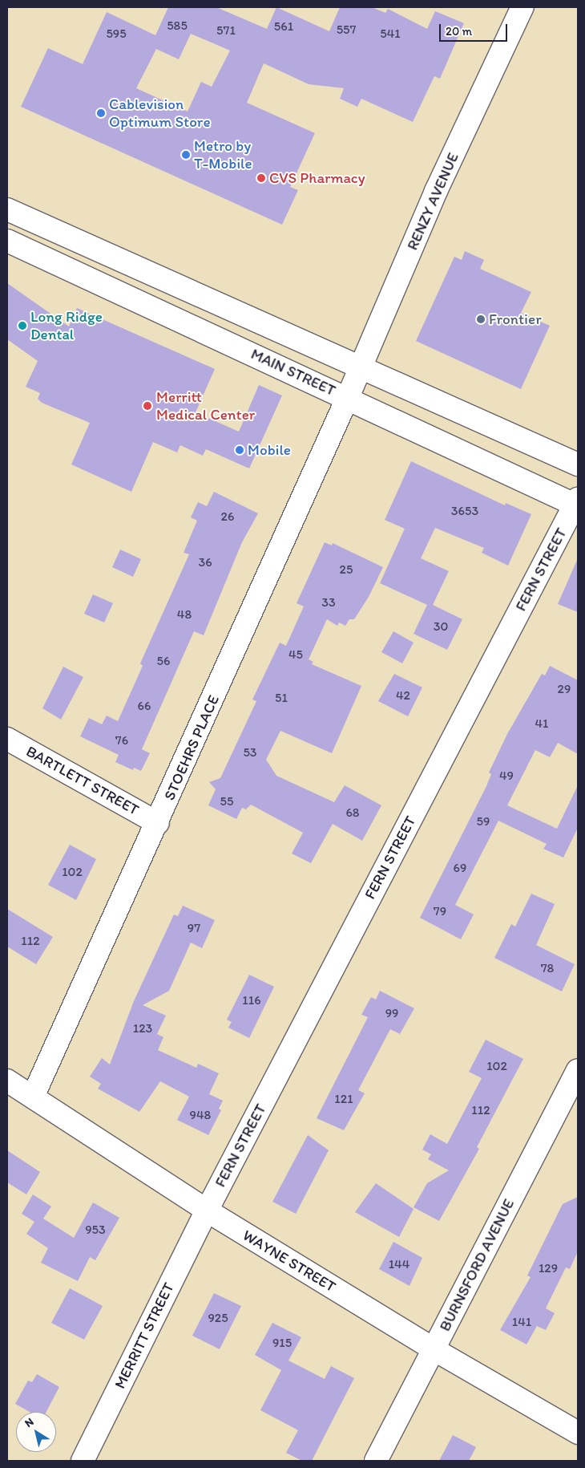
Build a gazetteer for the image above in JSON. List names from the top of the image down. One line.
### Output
{"streets":{"street":["RENZY AVENUE","MAIN STREET","FERN STREET","STOEHRS PLACE","BARTLETT STREET","WAYNE STREET","BURNSFORD AVENUE","MERRITT STREET"]},"crossings":[["RENZY AVENUE","MAIN STREET"],["RENZY AVENUE","STOEHRS PLACE"],["MAIN STREET","FERN STREET"],["MAIN STREET","STOEHRS PLACE"],["FERN STREET","WAYNE STREET"],["FERN STREET","MERRITT STREET"],["STOEHRS PLACE","BARTLETT STREET"],["STOEHRS PLACE","WAYNE STREET"],["WAYNE STREET","BURNSFORD AVENUE"],["WAYNE STREET","MERRITT STREET"]],"places":["Cablevision Optimum Store","Metro by T-Mobile","CVS Pharmacy","Frontier","Long Ridge Dental","Merritt Medical Center","Mobile"],"house_numbers":["585","561","557","571","595","541","3653","26","36","25","33","48","30","45","56","29","42","51","66","41","76","53","49","55","68","59","69","102","79","97","112","78","116","99","123","102","121","112","948","953","144","129","925","141","915"],"scale_bar":"20 m","north":"top left"}
